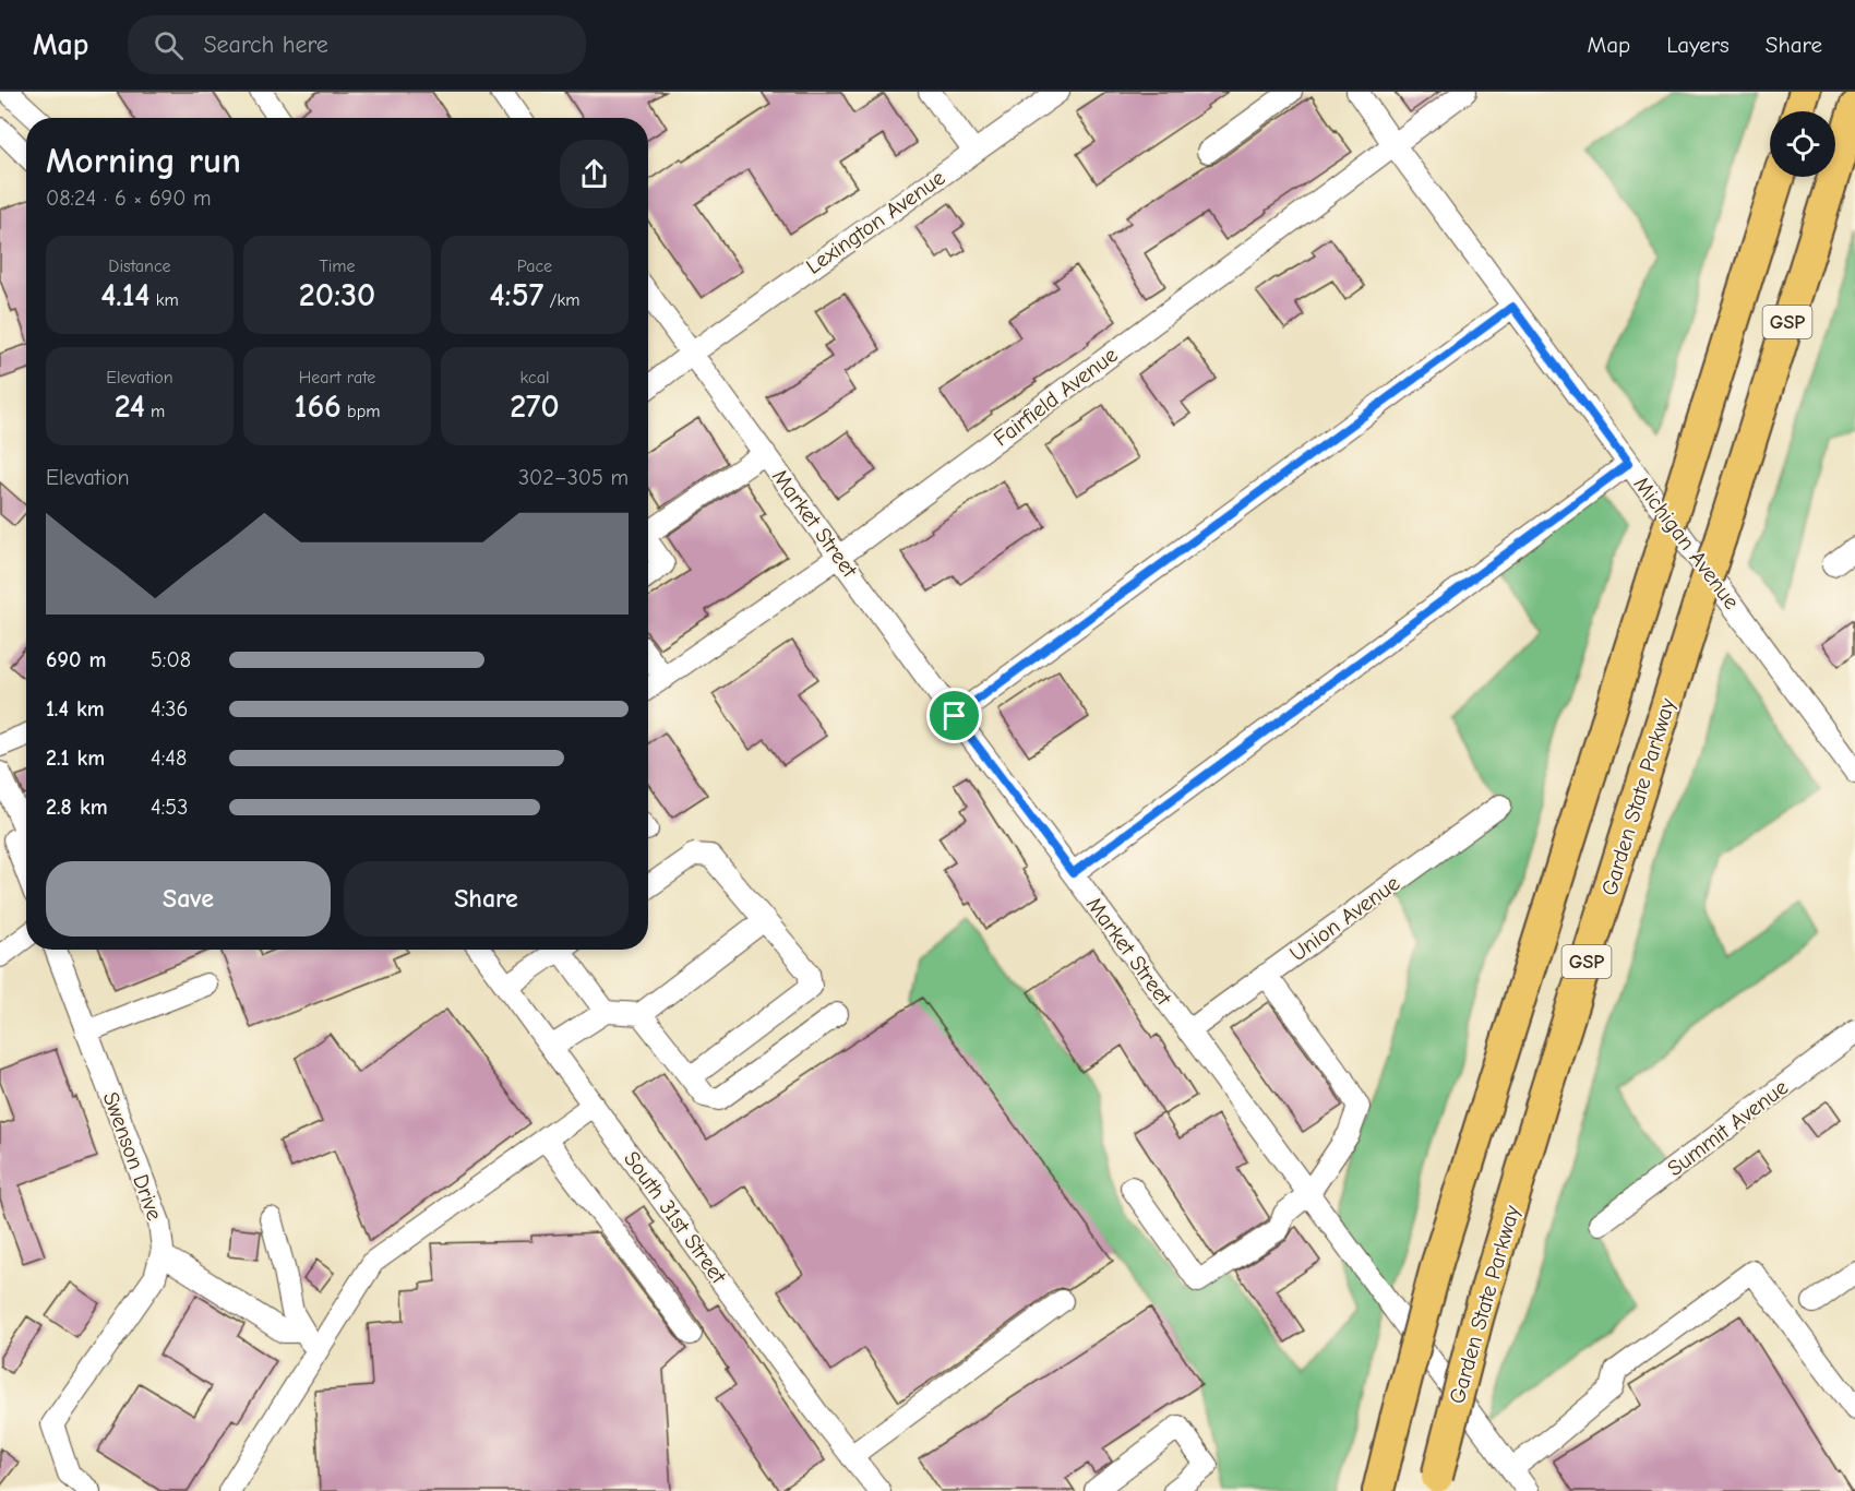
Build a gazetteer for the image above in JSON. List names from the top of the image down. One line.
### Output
{"streets":{"highway":["GSP","Garden State Parkway"],"street":["Lexington Avenue","Fairfield Avenue","Market Street","Michigan Avenue","Union Avenue","Summit Avenue","Swenson Drive","South 31st Street"]},"crossings":[["Lexington Avenue","Market Street"],["Fairfield Avenue","Market Street"],["Fairfield Avenue","Michigan Avenue"],["Market Street","Union Avenue"]],"page":{"header":"Map","search":"Search here","nav":["Map","Layers","Share"],"heading":["Morning run","08:24 · 6 × 690 m"],"stats":[["Distance","4.14 km"],["Time","20:30"],["Pace","4:57 /km"],["Elevation","24 m"],["Heart rate","166 bpm"],["kcal","270"]],"chart":["Elevation","302–305 m"],"list":[{"name":"690 m","note":"5:08"},{"name":"1.4 km","note":"4:36"},{"name":"2.1 km","note":"4:48"},{"name":"2.8 km","note":"4:53"}],"buttons":["Save","Share"]}}
